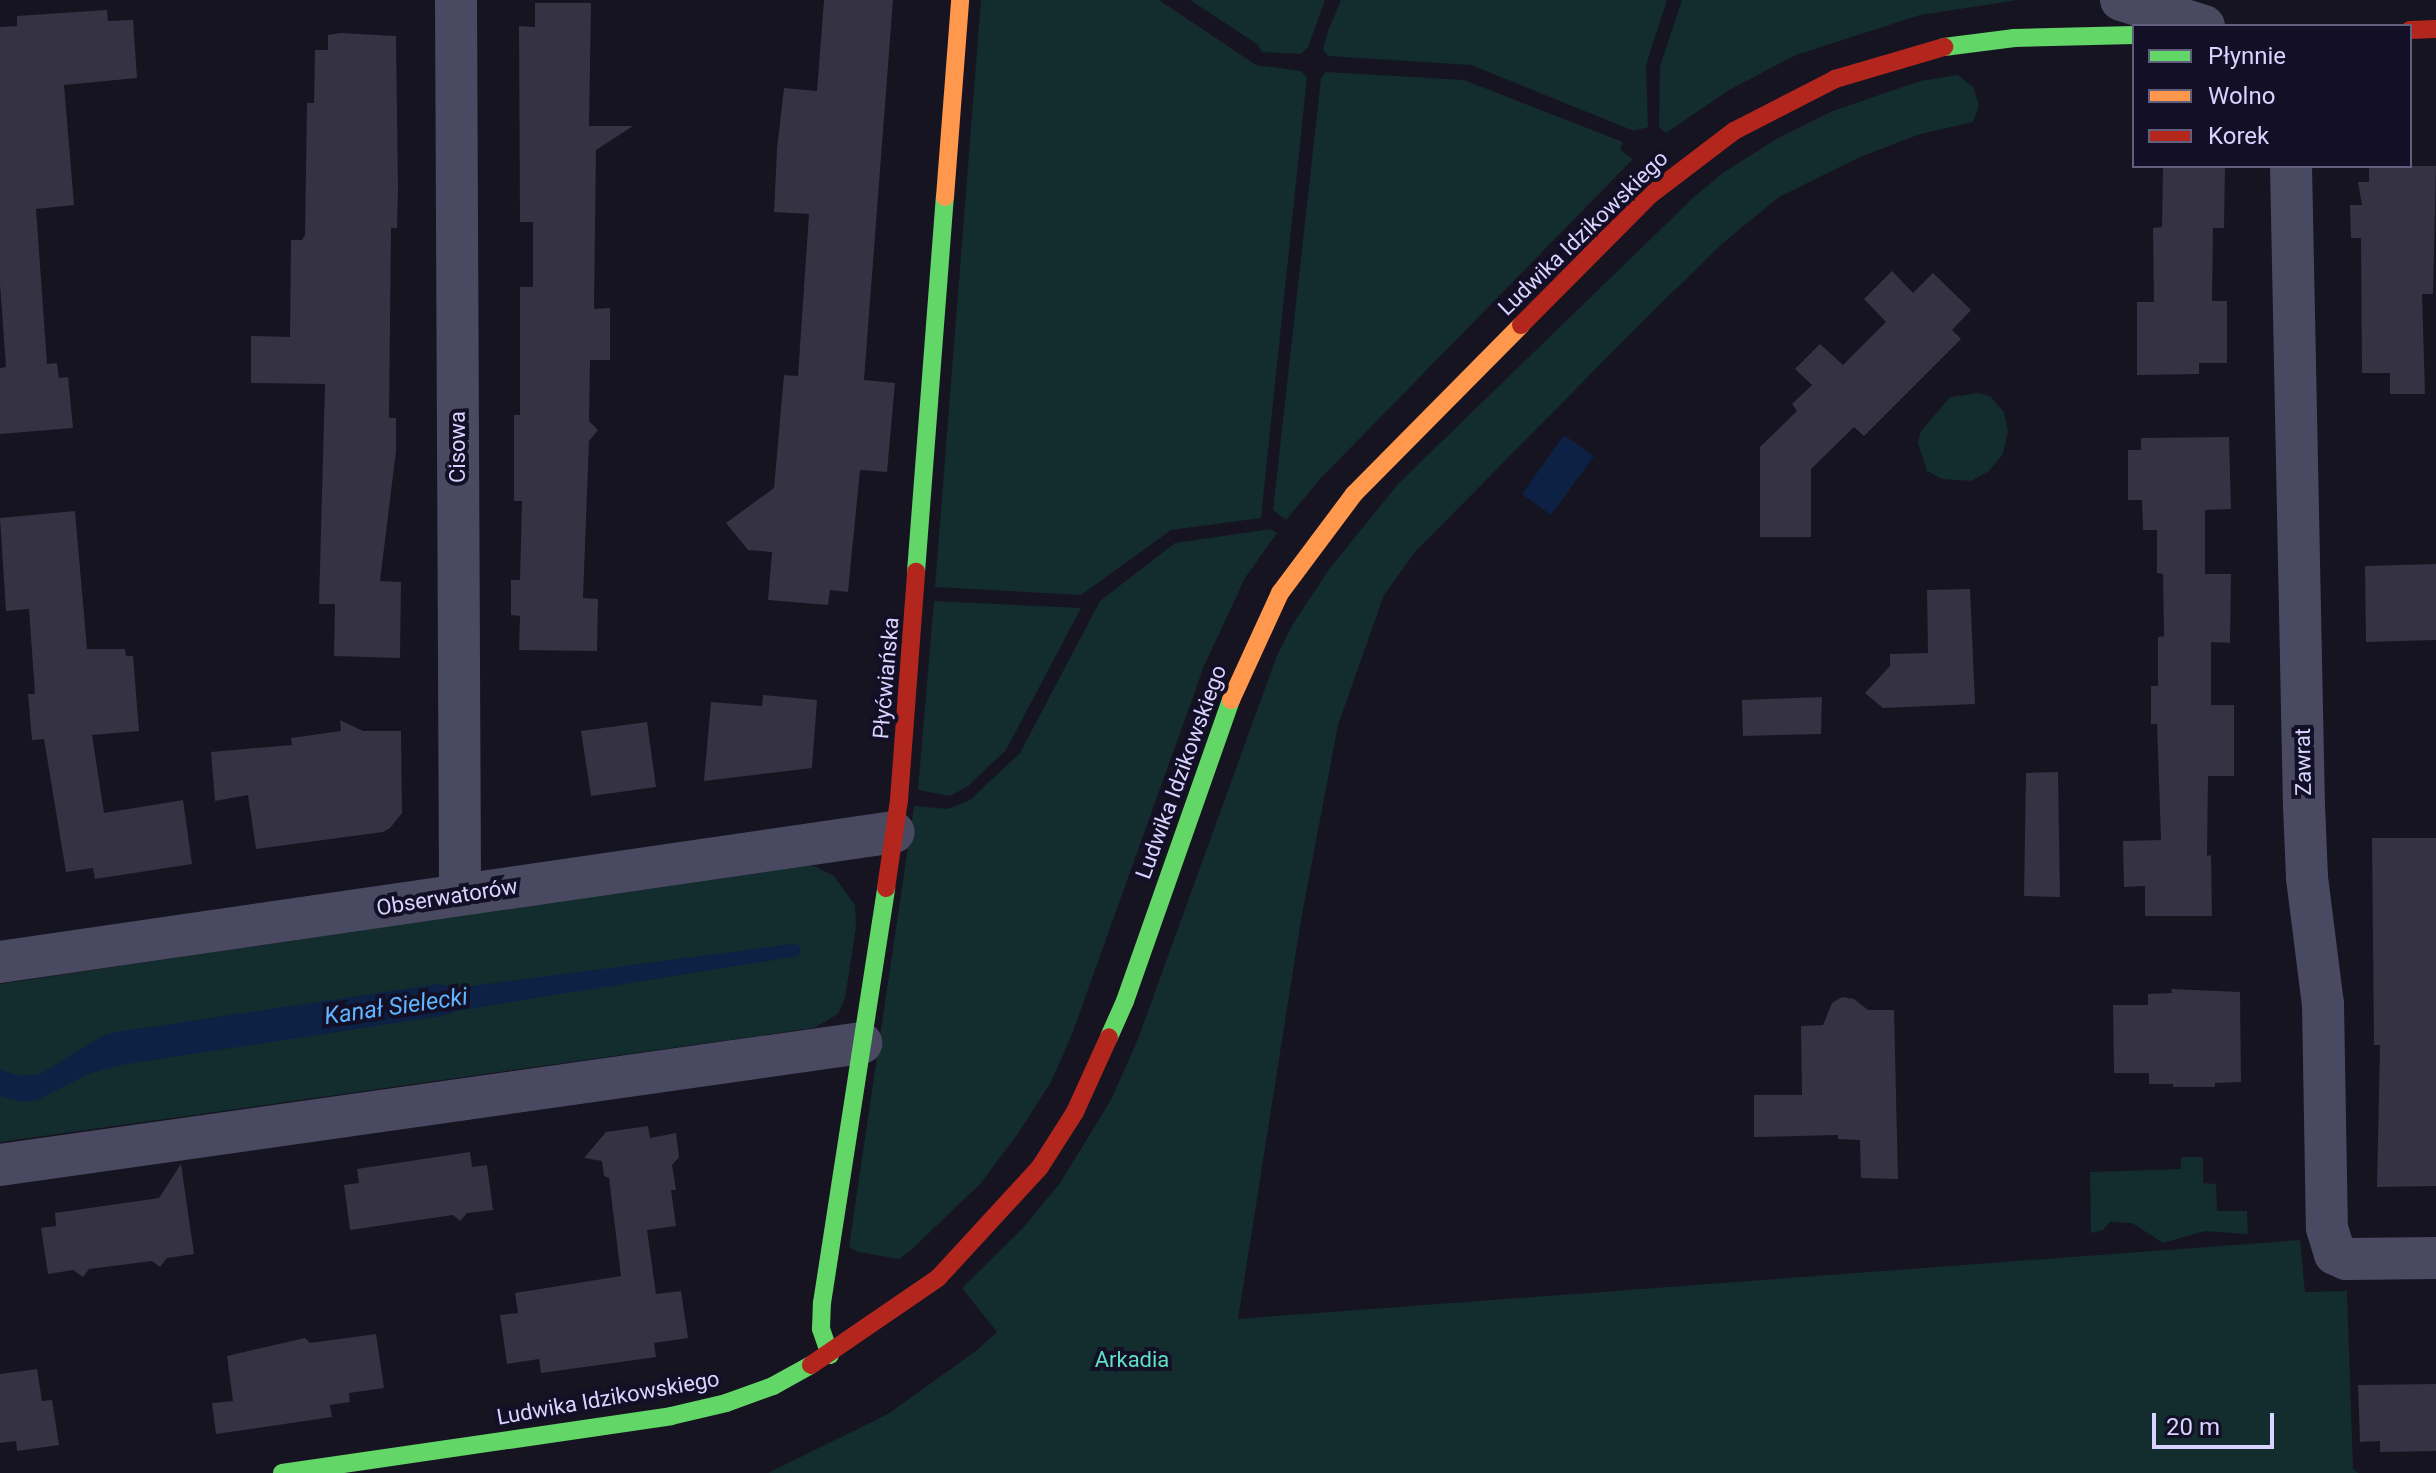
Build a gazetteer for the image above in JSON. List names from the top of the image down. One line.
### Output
{"streets":{"street":["Ludwika Idzikowskiego","Cisowa","Płyćwiańska","Zawrat","Obserwatorów"]},"crossings":[["Ludwika Idzikowskiego","Płyćwiańska"],["Cisowa","Obserwatorów"],["Płyćwiańska","Obserwatorów"]],"water":["Kanał Sielecki"],"parks":["Arkadia"],"legend":["Płynnie","Wolno","Korek"],"scale_bar":"20 m"}
